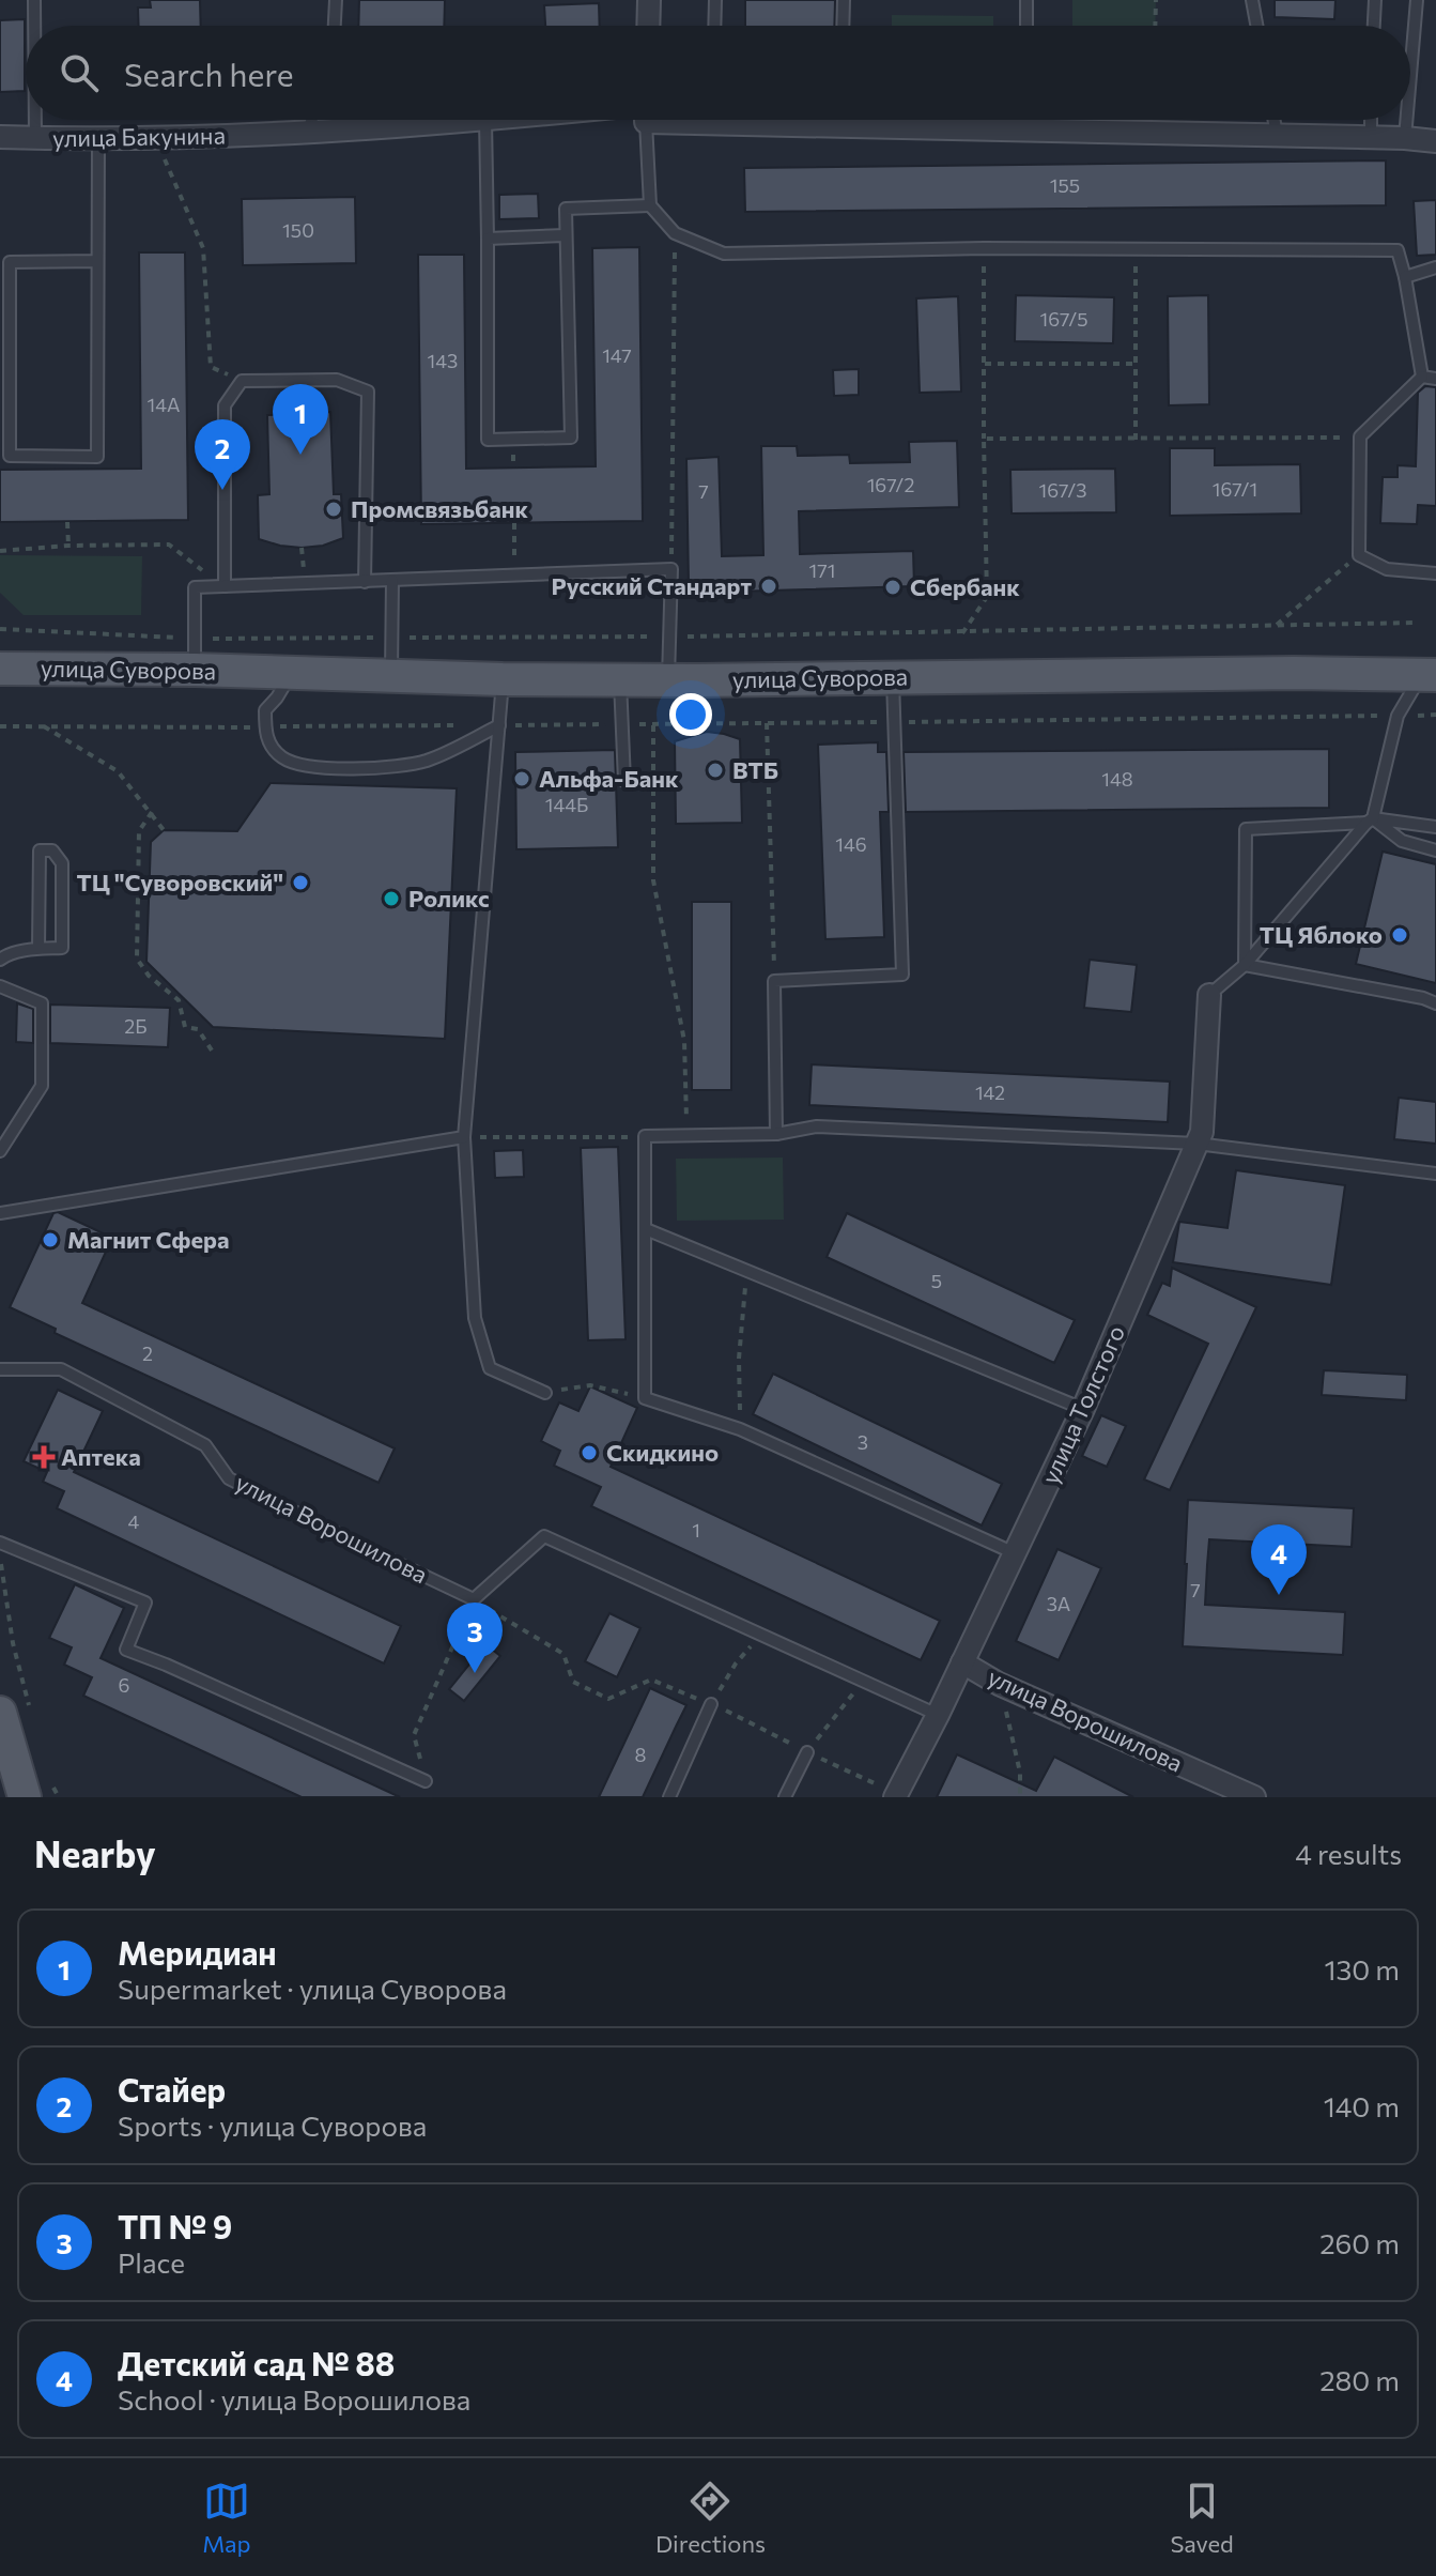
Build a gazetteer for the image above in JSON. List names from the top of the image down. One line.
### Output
{"streets":{"main road":["улица Суворова"],"street":["улица Бакунина","улица Толстого","улица Ворошилова"]},"crossings":[["улица Толстого","улица Ворошилова"]],"places":{"other":["Промсвязьбанк","Русский Стандарт","Сбербанк","ВТБ","Альфа-Банк","ТЦ \"Суворовский\"","Роликс","ТЦ Яблоко","Магнит Сфера","Скидкино"],"health":["Аптека"]},"house_numbers":["155","150","167/5","147","143","14А","167/2","167/1","167/3","7","171","148","144Б","146","2Б","142","5","2","3","4","1","7","3А","6","8"],"page":{"search":"Search here","pins":["1","2","4","3"],"heading":["Nearby","4 results"],"list":[{"mark":"1","name":"Меридиан","note":"Supermarket · улица Суворова","value":"130 m"},{"mark":"2","name":"Стайер","note":"Sports · улица Суворова","value":"140 m"},{"mark":"3","name":"ТП № 9","note":"Place","value":"260 m"},{"mark":"4","name":"Детский сад № 88","note":"School · улица Ворошилова","value":"280 m"}],"nav":["Map","Directions","Saved"]}}
